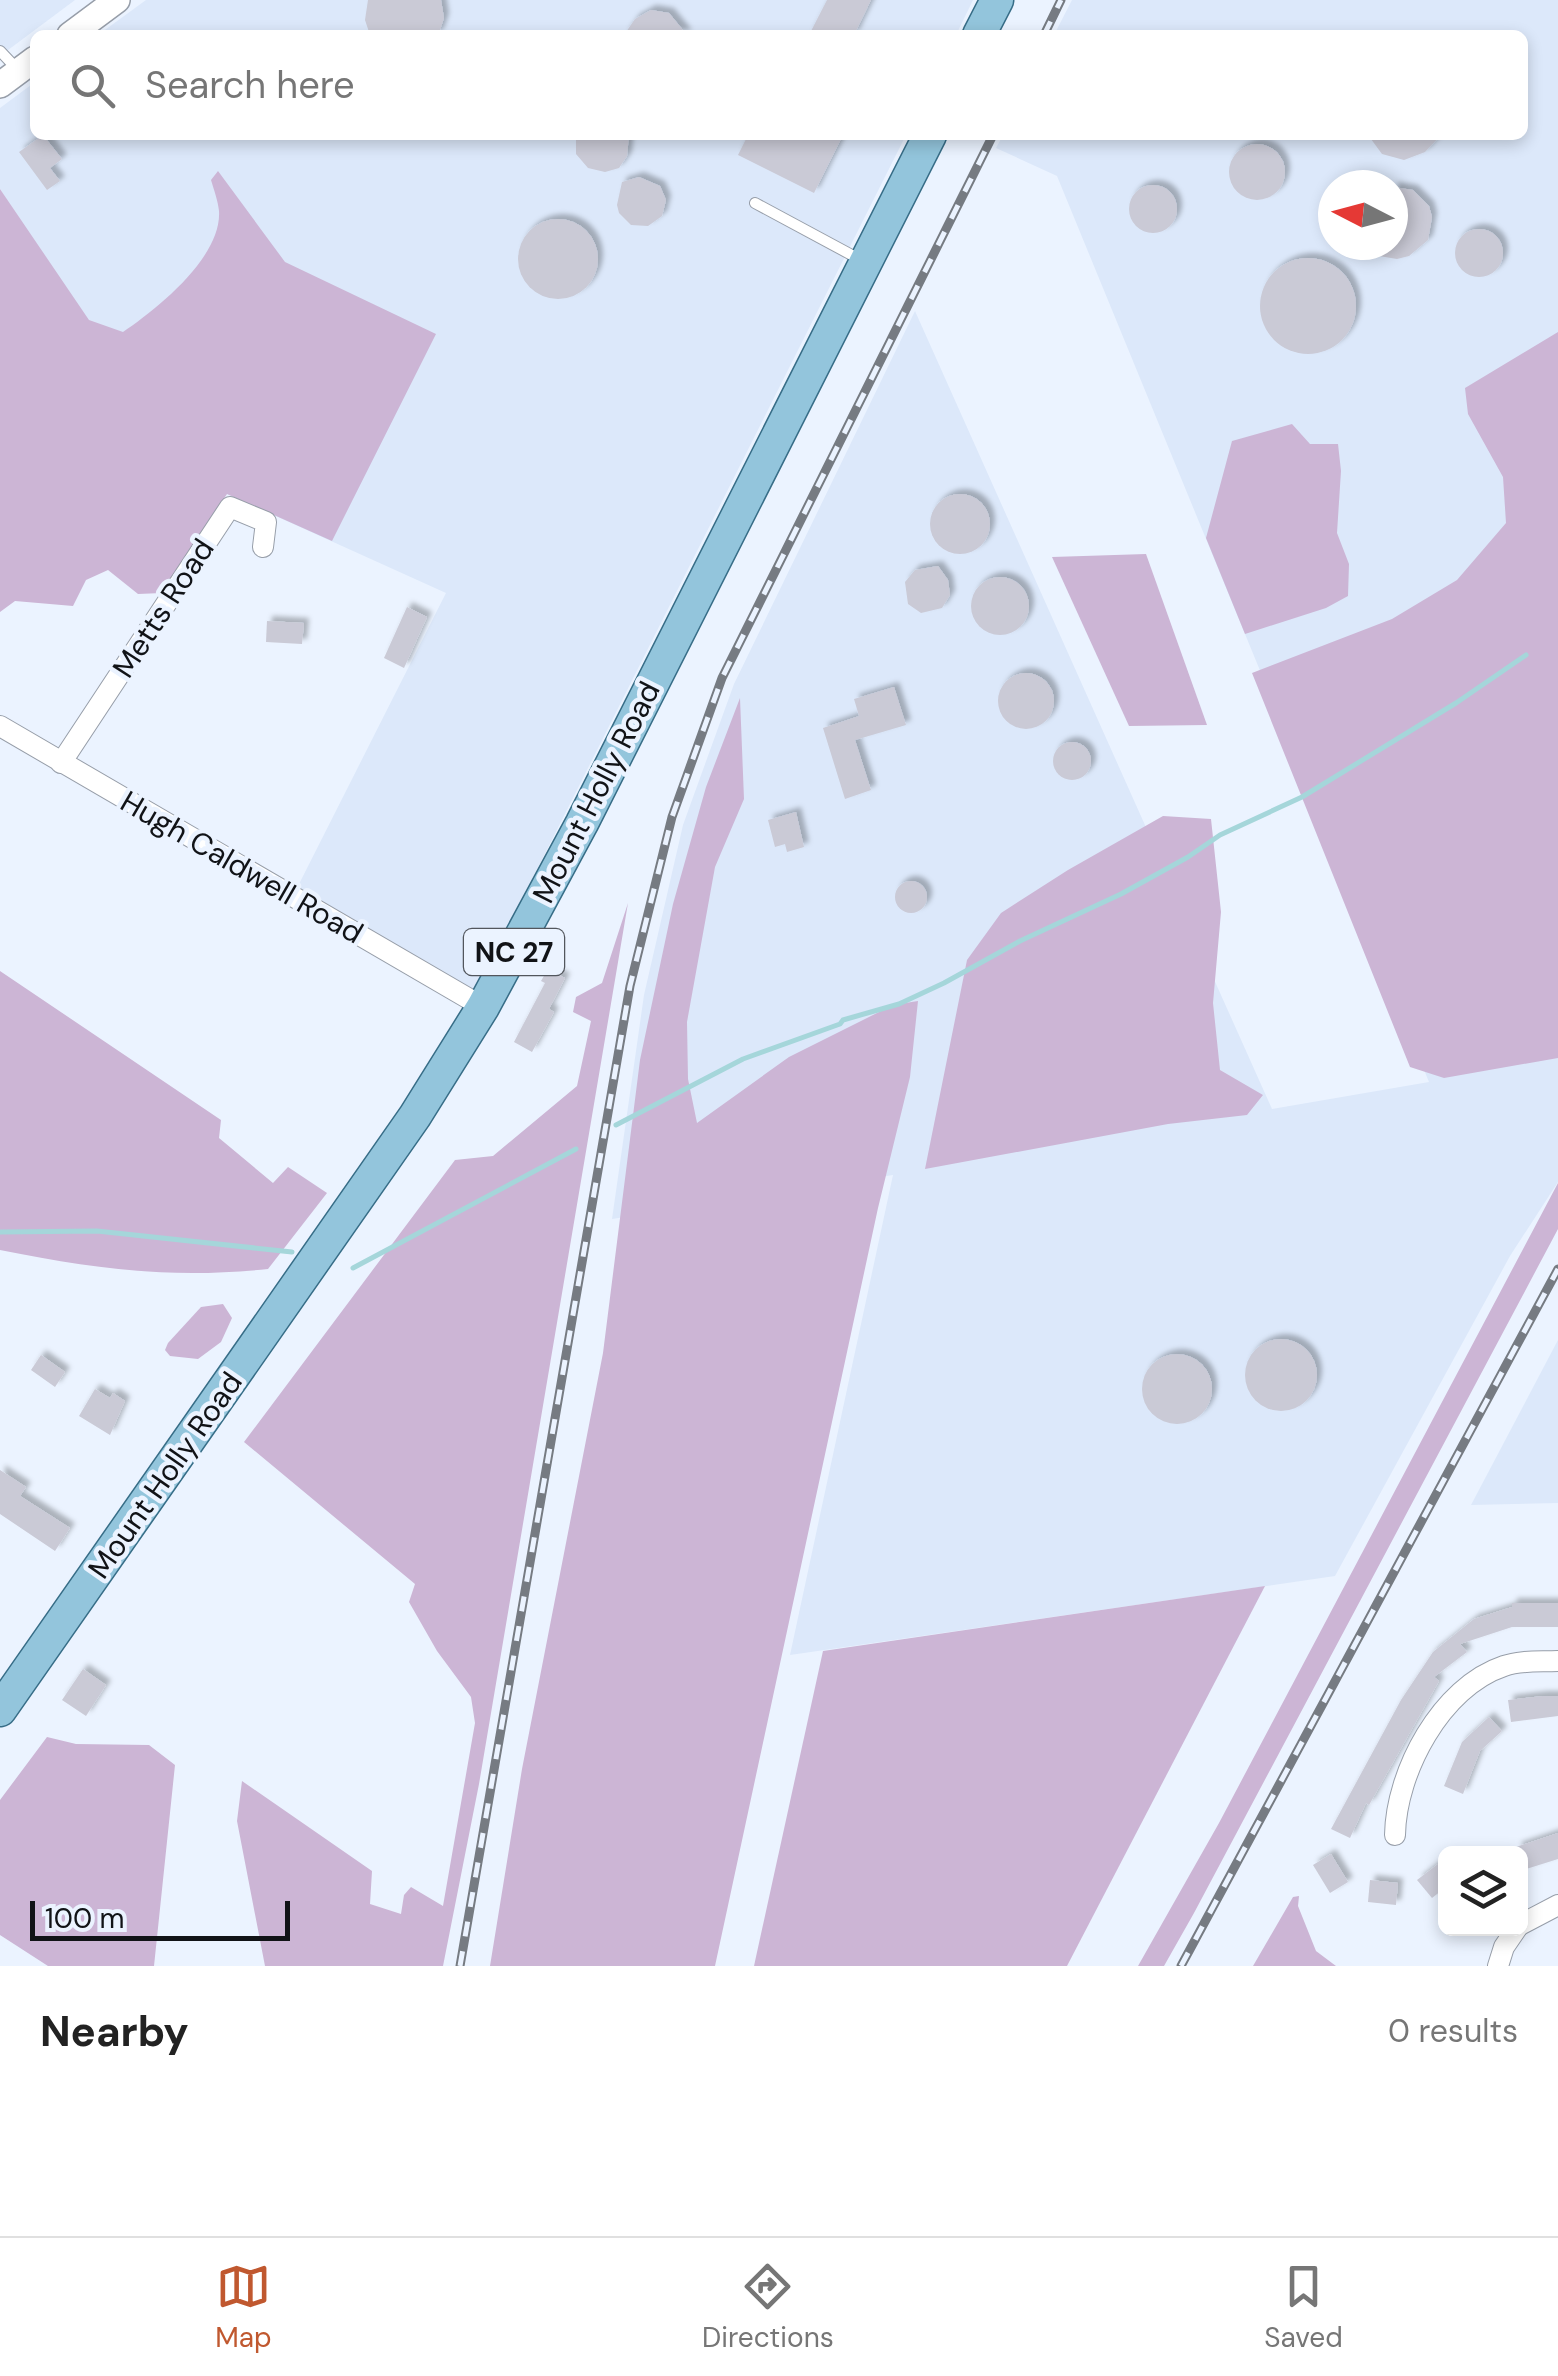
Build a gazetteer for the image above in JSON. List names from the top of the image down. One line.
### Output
{"streets":{"main road":["Mount Holly Road","NC 27"],"street":["Metts Road","Hugh Caldwell Road"]},"crossings":[["Metts Road","Hugh Caldwell Road"],["Mount Holly Road","Hugh Caldwell Road"]],"scale_bar":"100 m","north":"left","page":{"search":"Search here","scale":"100 m","heading":["Nearby","0 results"],"nav":["Map","Directions","Saved"]}}
